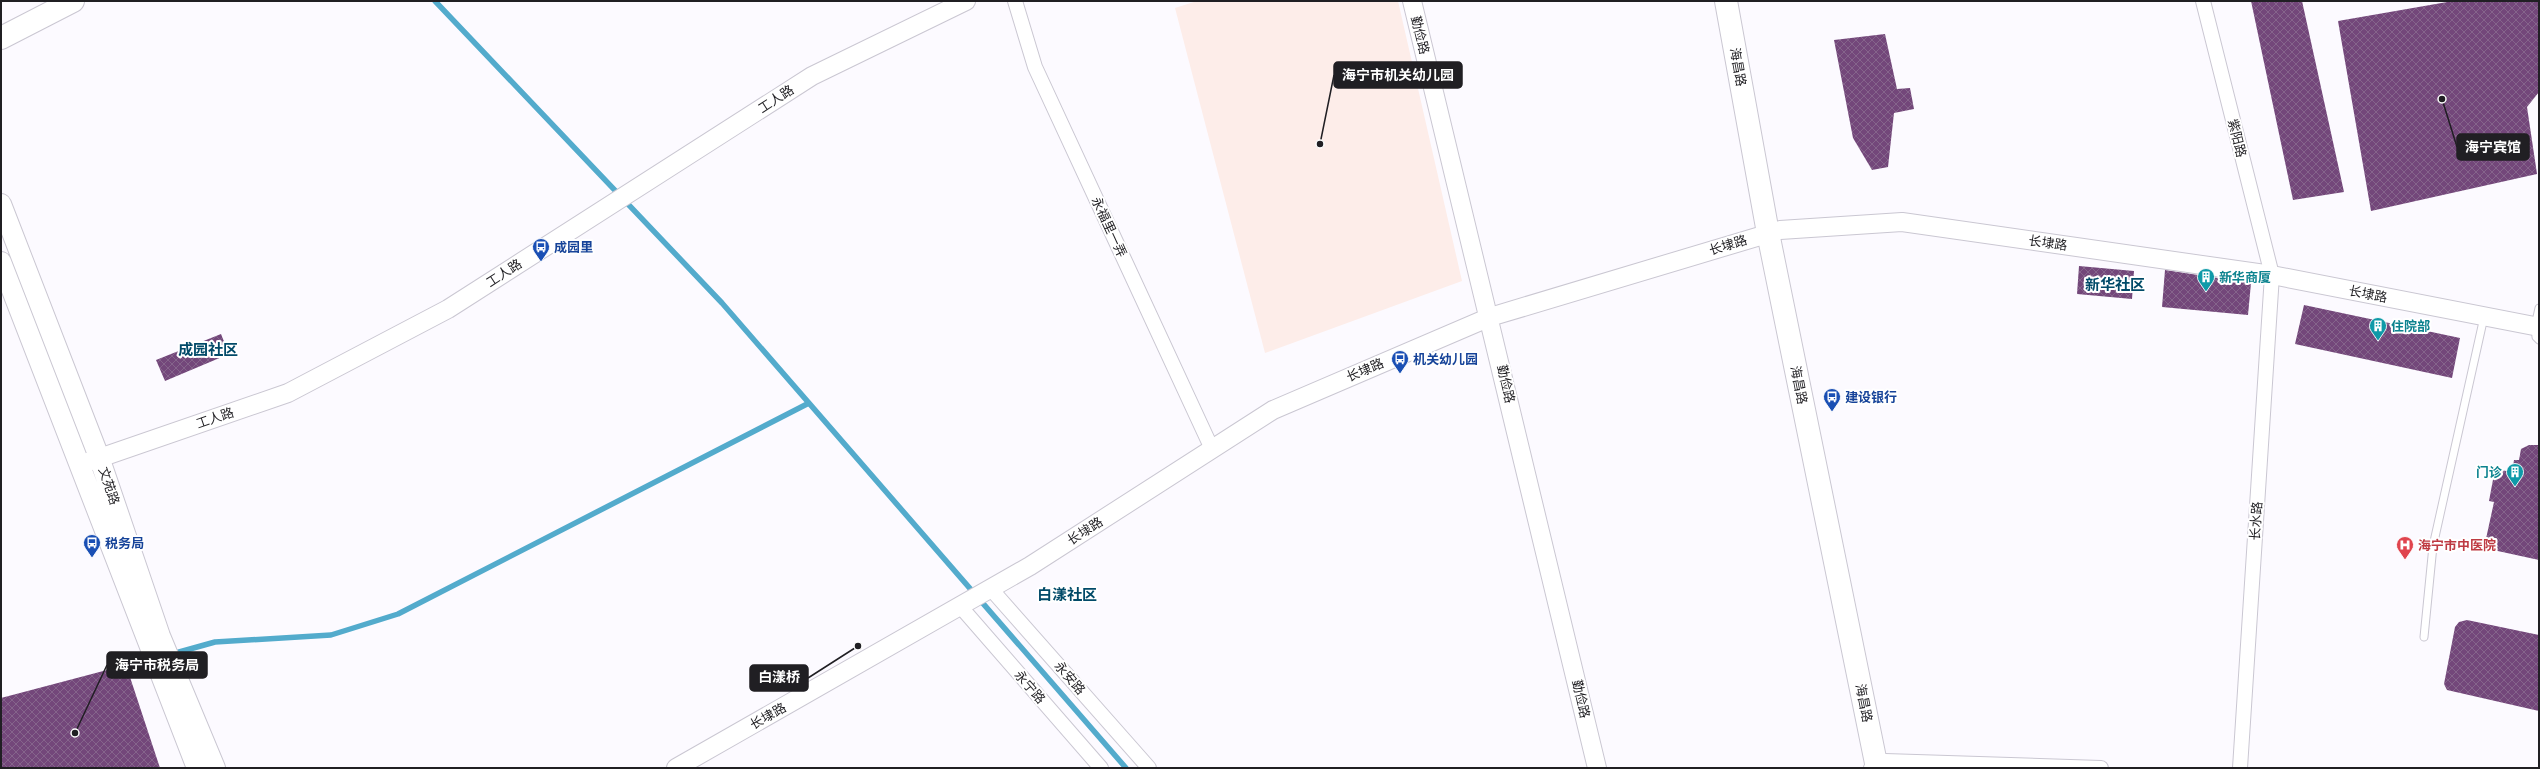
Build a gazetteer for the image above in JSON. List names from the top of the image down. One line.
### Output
{"streets":{"main road":["海昌路","文苑路"],"street":["勤俭路","工人路","紫阳路","永福里一弄","长埭路","长水路","永安路","永宁路"]},"crossings":[["勤俭路","长埭路"],["海昌路","长埭路"],["工人路","文苑路"],["紫阳路","长埭路"],["紫阳路","长水路"],["永福里一弄","长埭路"],["长埭路","长水路"],["长埭路","永安路"],["长埭路","永宁路"]],"districts":["新华社区","成园社区","白漾社区"],"places":{"other":["海宁宾馆","海宁市机关幼儿园","白漾桥","海宁市税务局"],"bus stop":["成园里","机关幼儿园","建设银行","税务局"],"building":["新华商厦","住院部","门诊"],"hospital":["海宁市中医院"]}}
